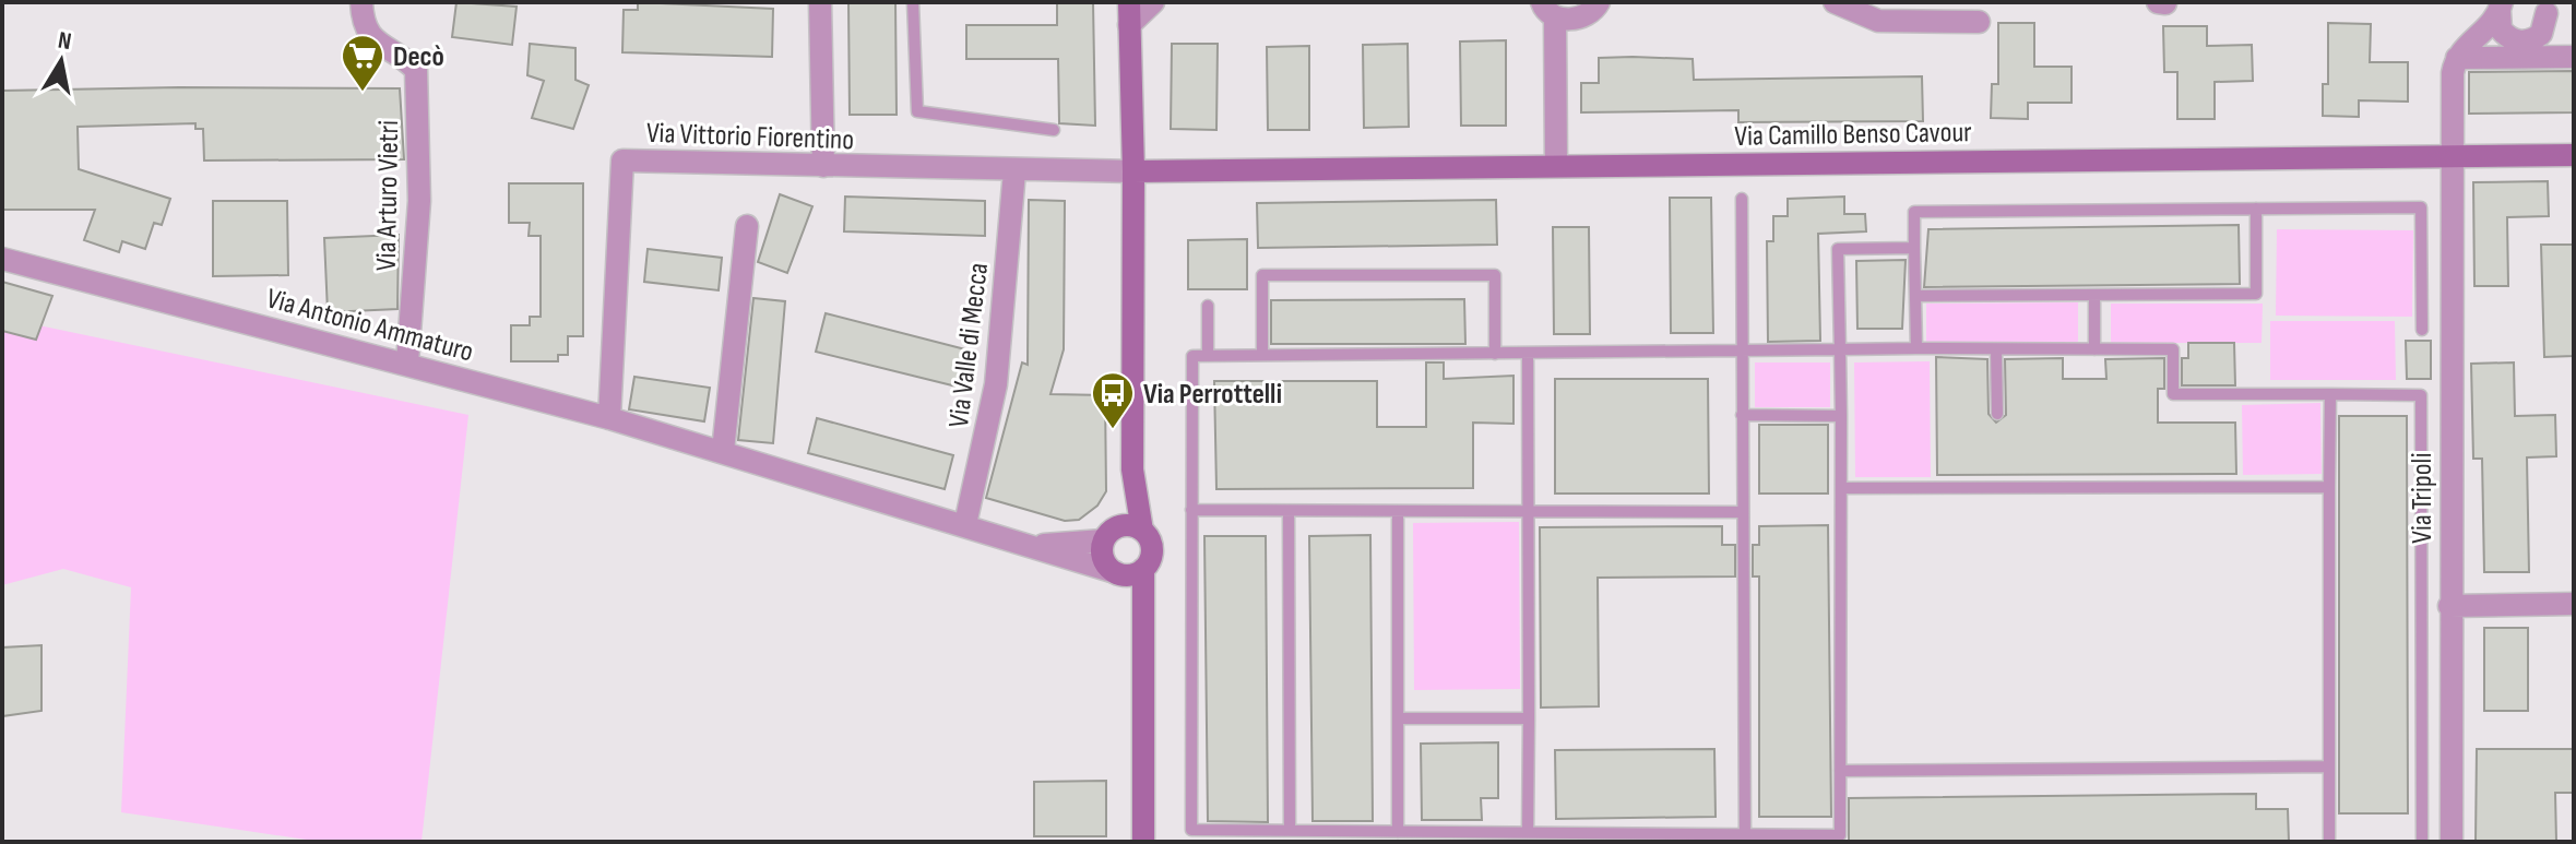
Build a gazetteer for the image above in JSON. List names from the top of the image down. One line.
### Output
{"streets":{"street":["Via Camillo Benso Cavour","Via Vittorio Fiorentino","Via Arturo Vietri","Via Antonio Ammaturo","Via Valle di Mecca","Via Tripoli"]},"crossings":[["Via Camillo Benso Cavour","Via Vittorio Fiorentino"],["Via Camillo Benso Cavour","Via Tripoli"],["Via Vittorio Fiorentino","Via Antonio Ammaturo"],["Via Vittorio Fiorentino","Via Valle di Mecca"],["Via Arturo Vietri","Via Antonio Ammaturo"],["Via Antonio Ammaturo","Via Valle di Mecca"]],"places":{"supermarket":["Decò"],"bus stop":["Via Perrottelli"]},"north":"top"}
